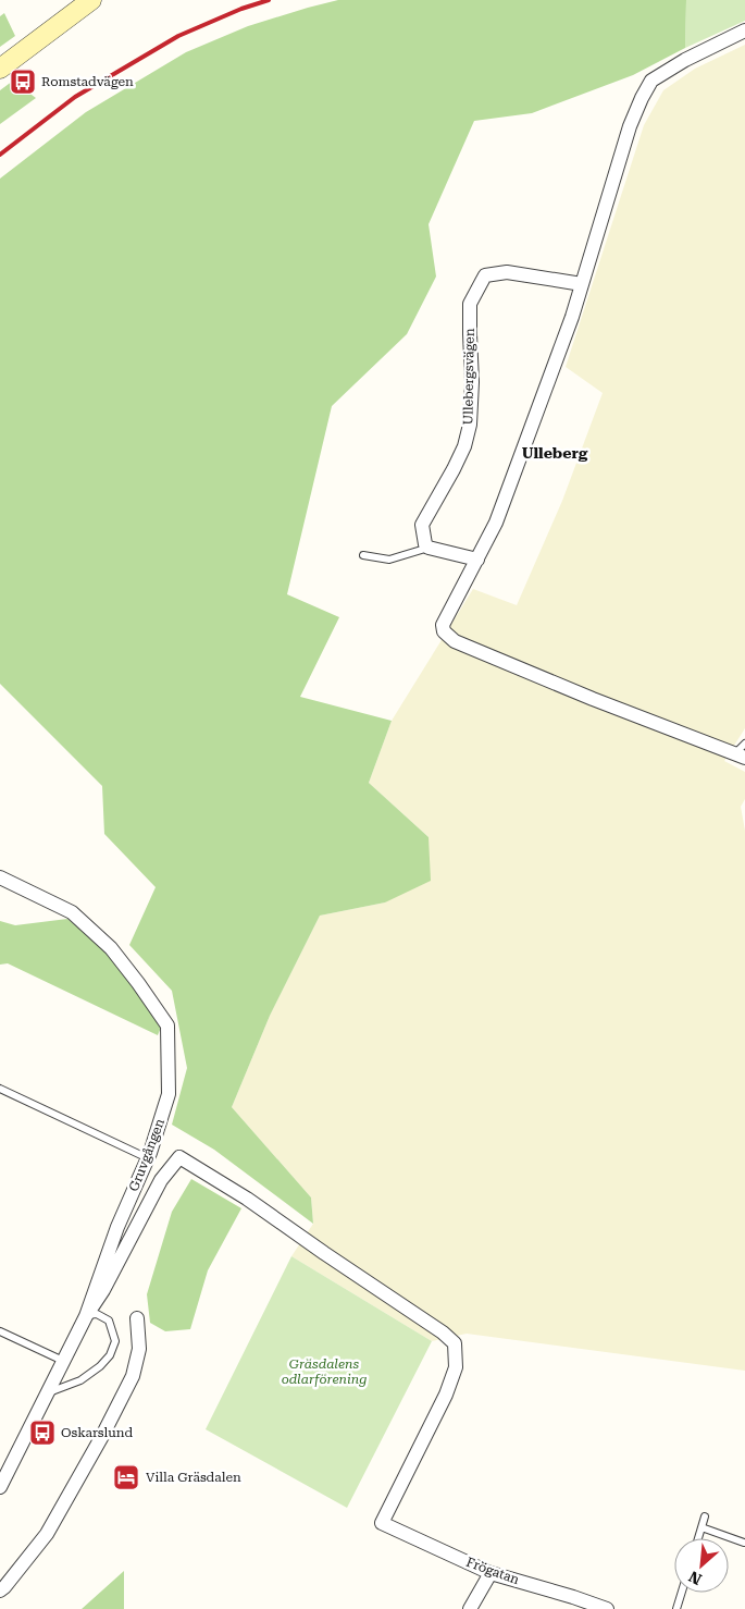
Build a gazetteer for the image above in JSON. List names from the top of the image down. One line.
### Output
{"streets":{"street":["Ullebergsvägen","Gruvgången","Frögatan"]},"crossings":[["Gruvgången","Frögatan"]],"districts":["Ulleberg"],"parks":["Gräsdalens odlarförening"],"places":{"bus stop":["Romstadvägen","Oskarslund"],"hotel":["Villa Gräsdalen"]},"north":"bottom left"}
